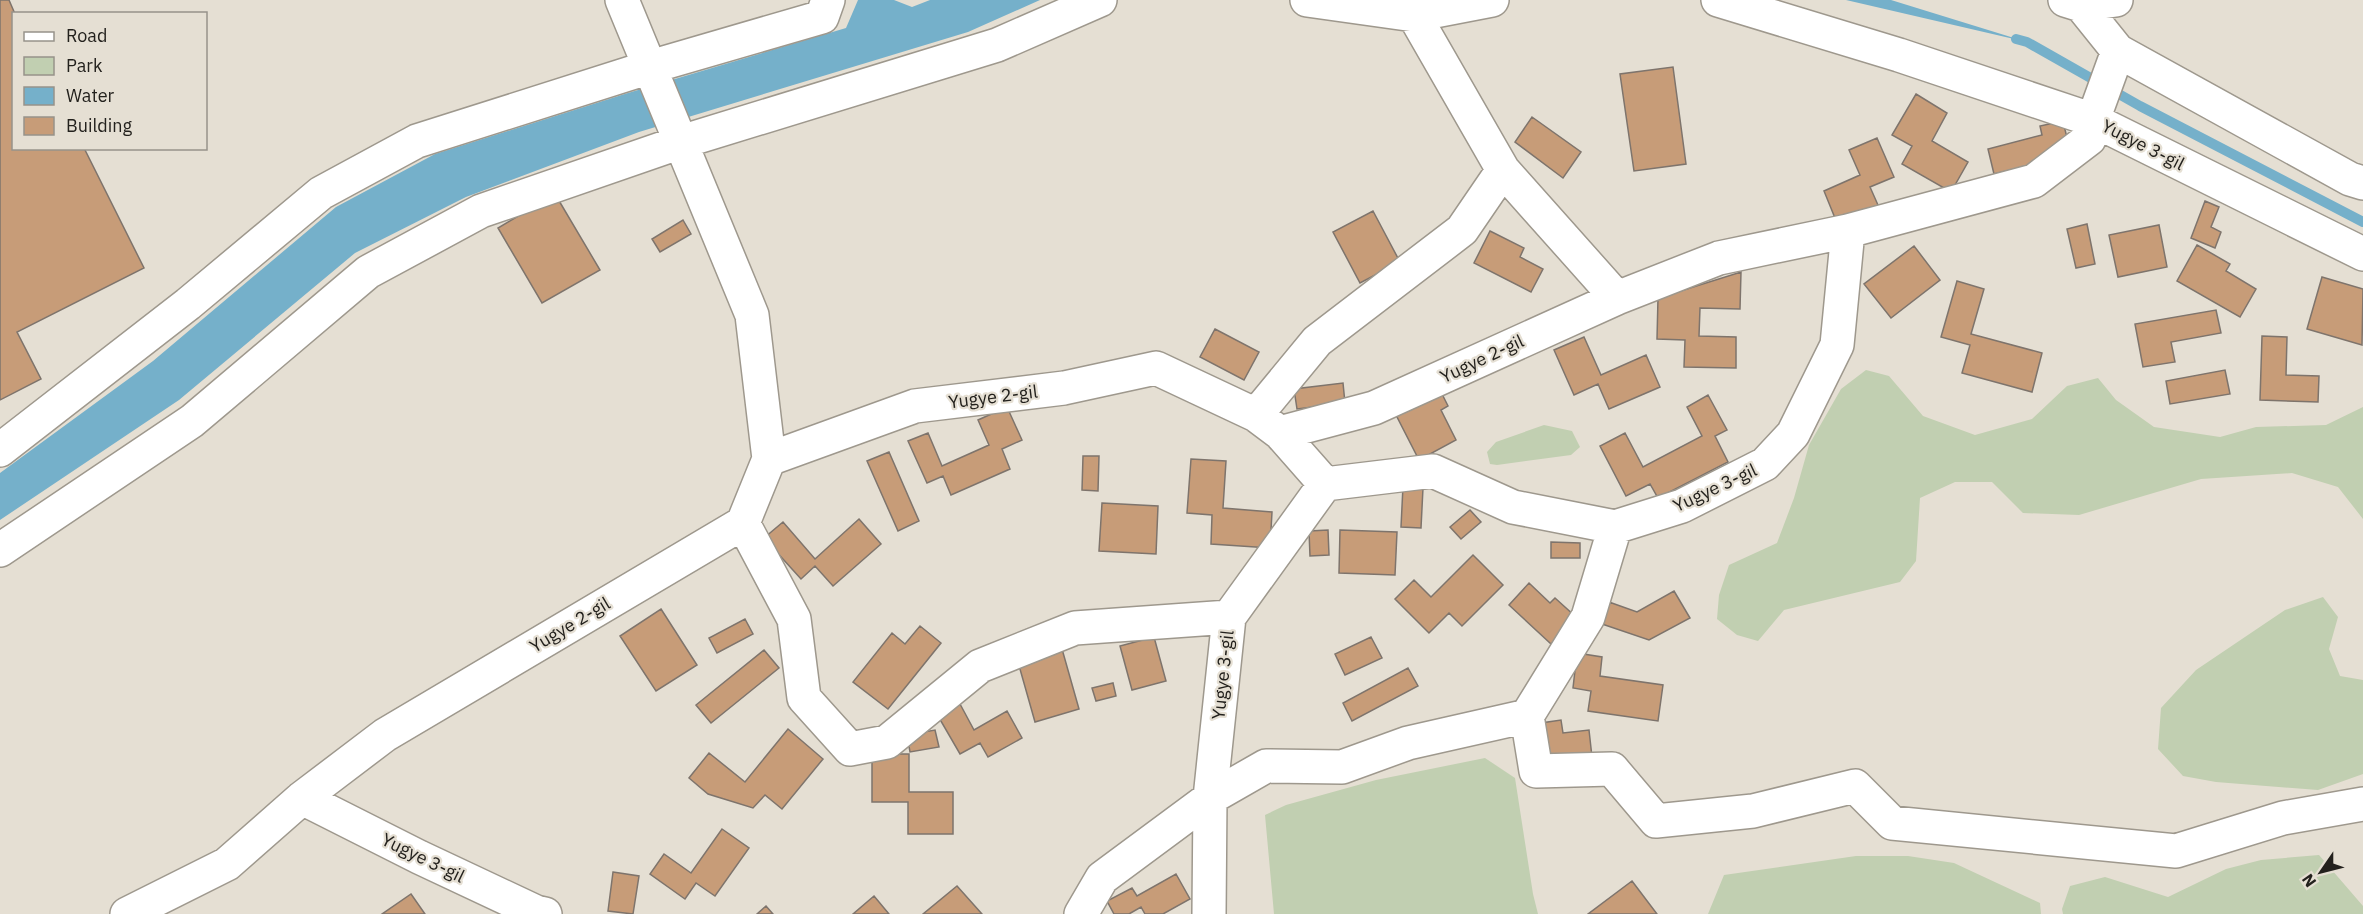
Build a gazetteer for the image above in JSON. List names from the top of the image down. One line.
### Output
{"streets":{"street":["Yugye 3-gil","Yugye 2-gil"]},"crossings":[["Yugye 3-gil","Yugye 2-gil"]],"legend":["Road","Park","Water","Building"],"north":"bottom left"}
